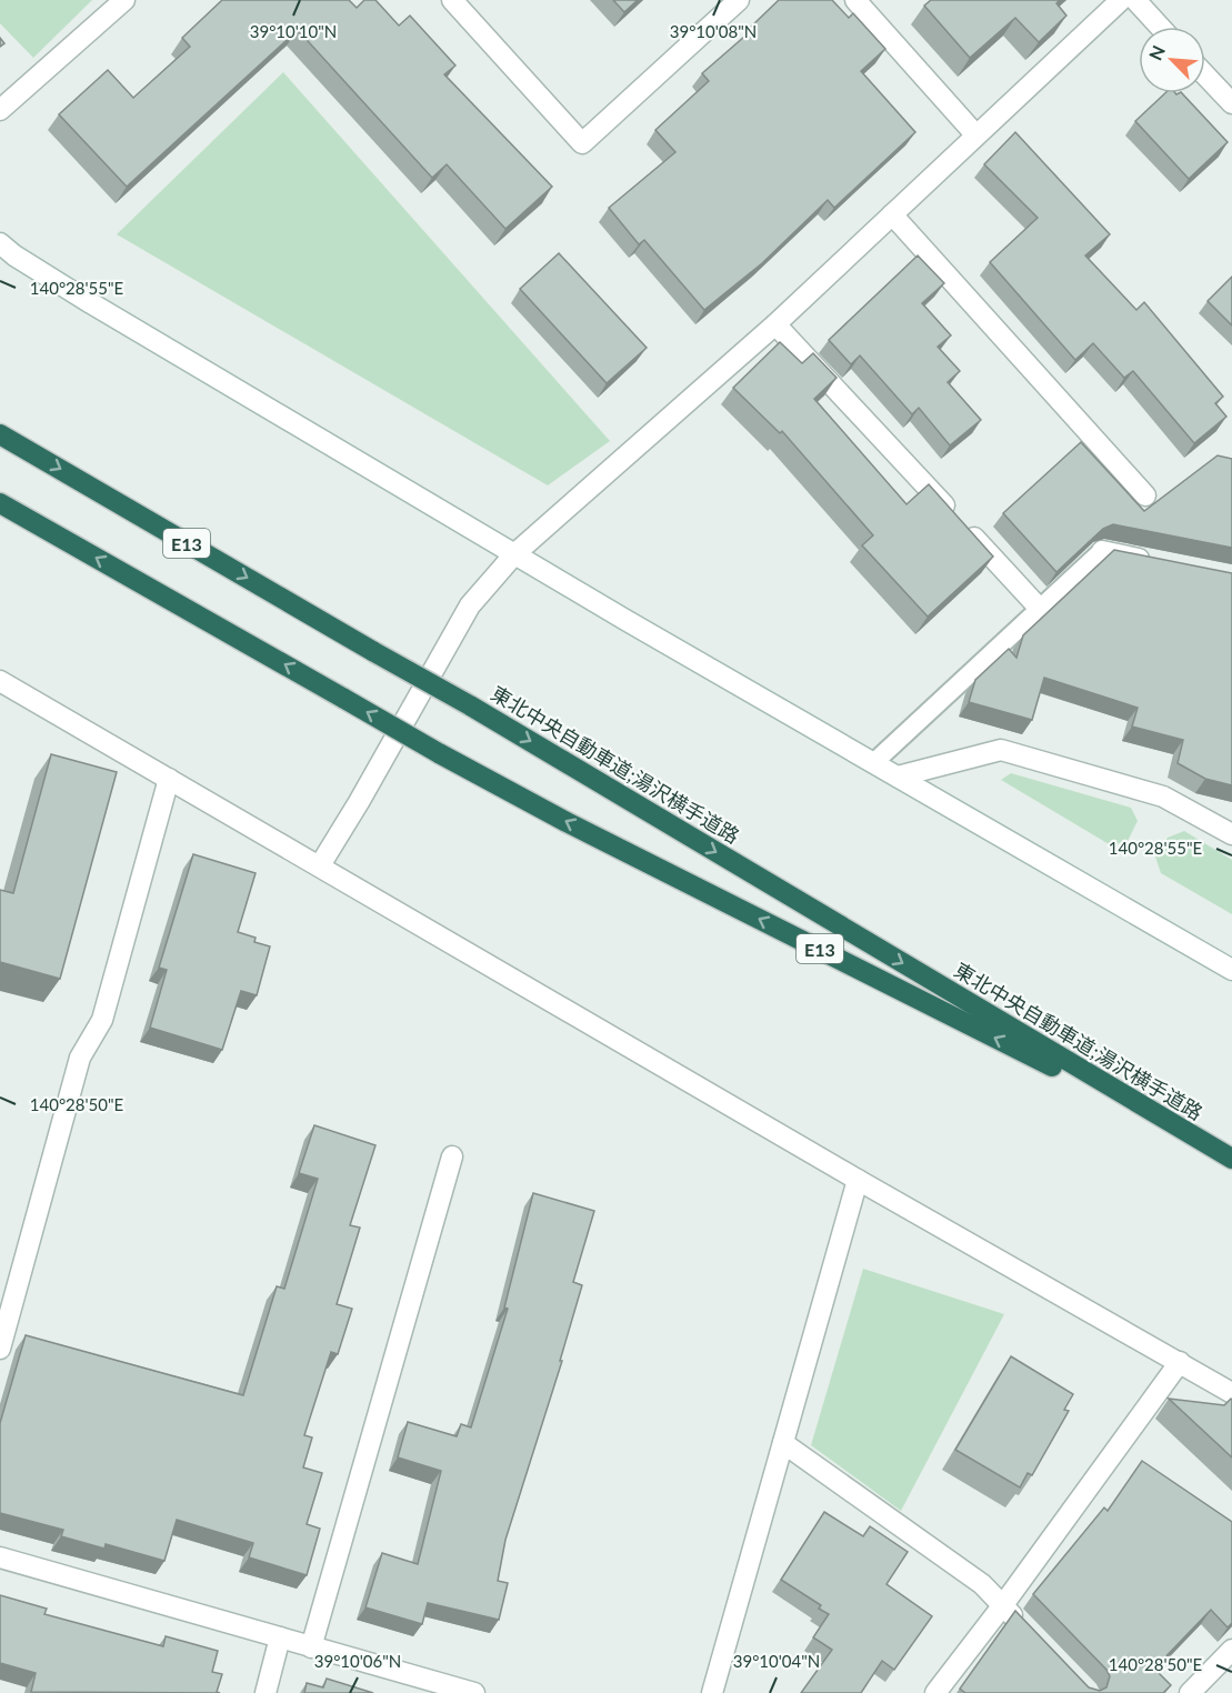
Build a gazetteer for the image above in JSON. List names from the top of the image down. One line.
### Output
{"streets":{"highway":["E13","東北中央自動車道;湯沢横手道路"]},"north":"top left","coordinates":["39°10'10\"N","39°10'08\"N","140°28'55\"E","140°28'50\"E","39°10'06\"N","39°10'04\"N"]}
